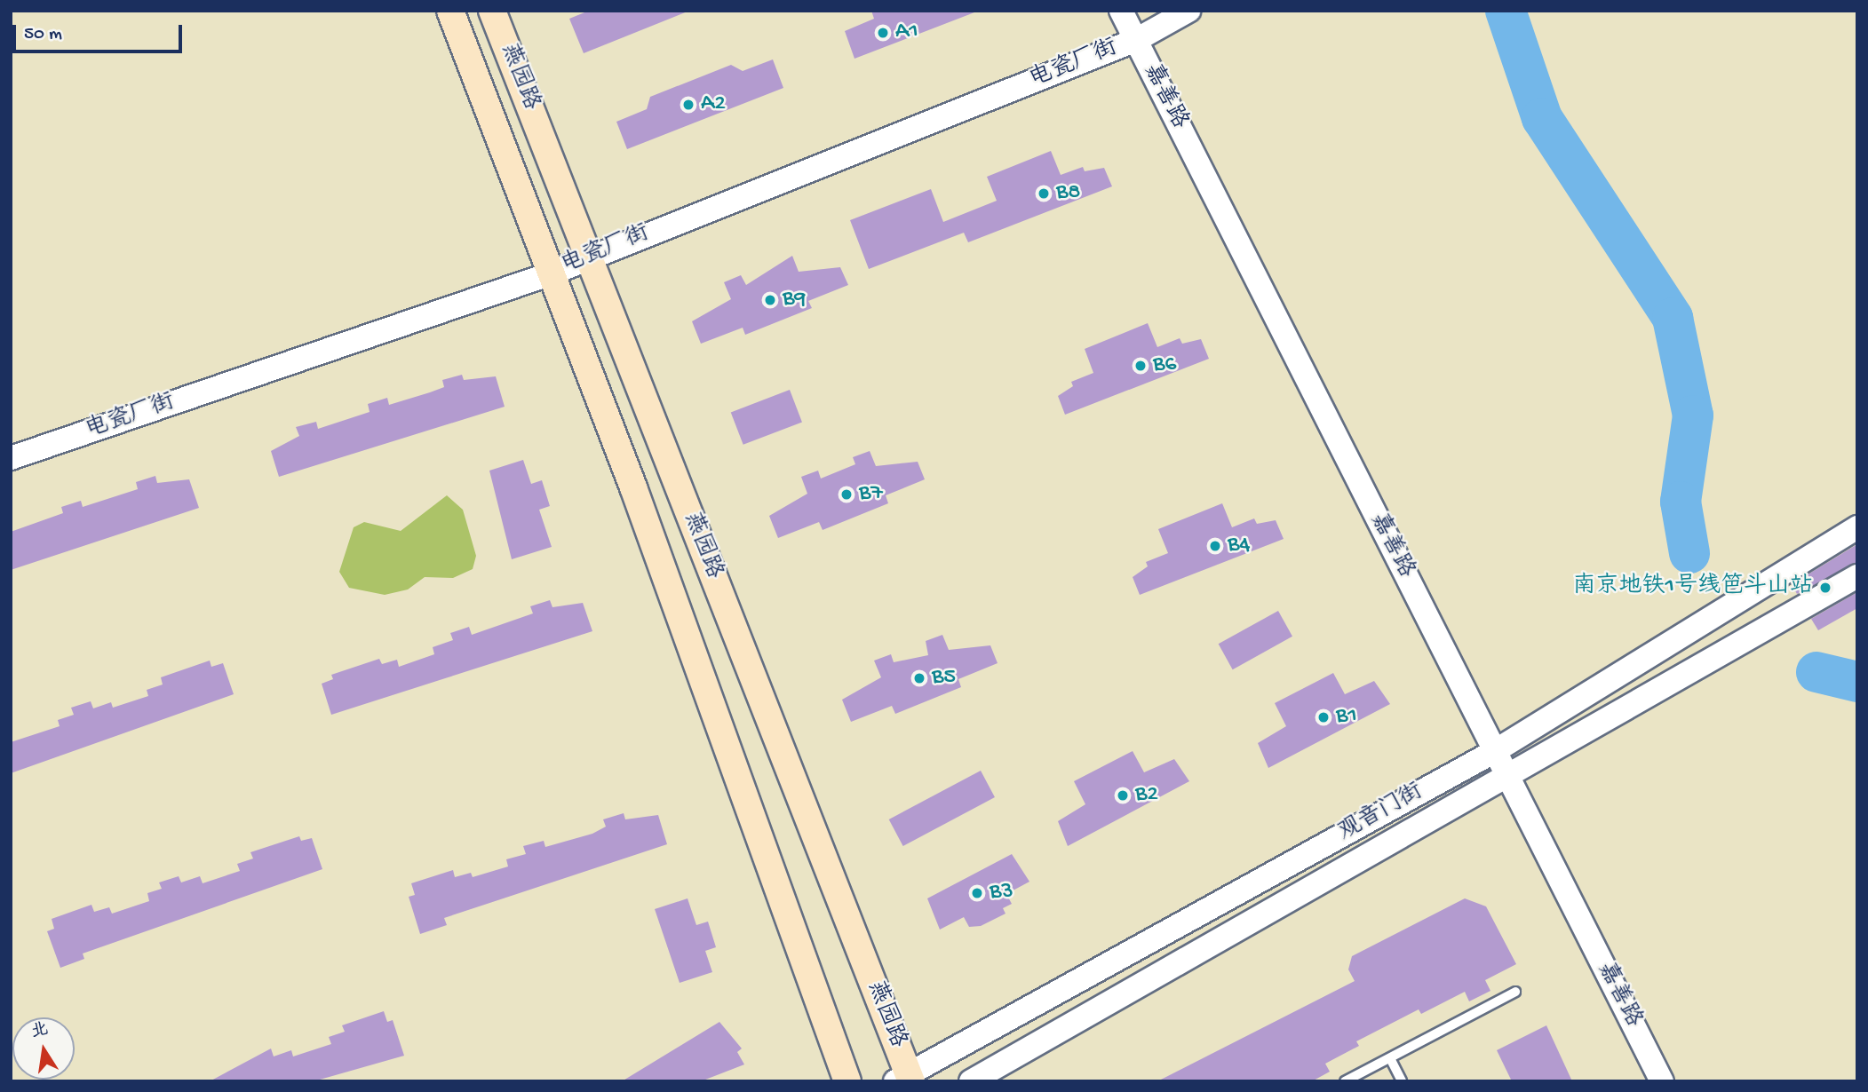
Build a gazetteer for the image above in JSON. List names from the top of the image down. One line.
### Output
{"streets":{"main road":["燕园路"],"street":["电瓷厂街","嘉善路","观音门街"]},"crossings":[["电瓷厂街","燕园路"],["电瓷厂街","嘉善路"],["燕园路","观音门街"],["嘉善路","观音门街"]],"places":["A1","A2","B8","B9","B6","B7","B4","南京地铁1号线笆斗山站","B5","B1","B2","B3"],"scale_bar":"50 m","north":"top"}
